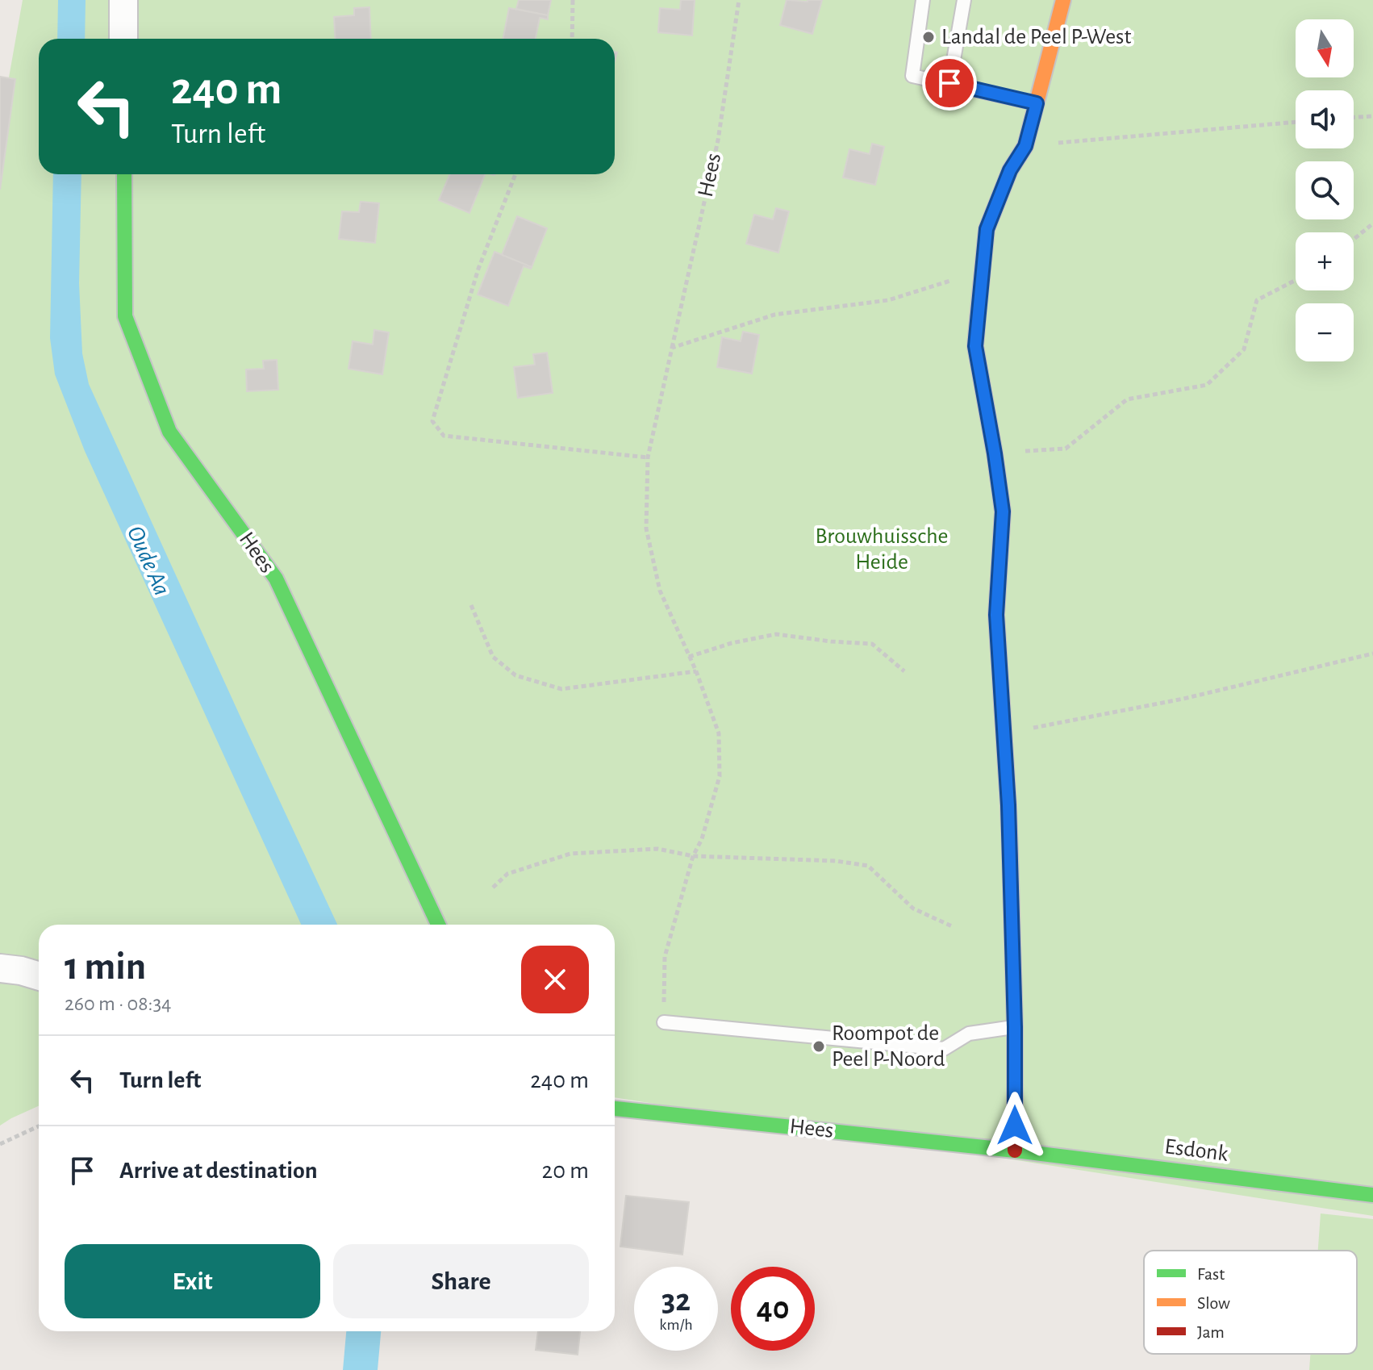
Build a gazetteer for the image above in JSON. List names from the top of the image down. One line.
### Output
{"streets":{"street":["Hees","Esdonk"]},"crossings":[["Hees","Esdonk"]],"water":["Oude Aa"],"parks":["Brouwhuissche Heide"],"places":["Landal de Peel P-West","Roompot de Peel P-Noord"],"legend":["Fast","Slow","Jam"],"north":"bottom","page":{"map_buttons":["+","−"],"turn":["240 m","Turn left"],"heading":["1 min","260 m · 08:34"],"list":[{"name":"Turn left","value":"240 m"},{"name":"Arrive at destination","value":"20 m"}],"buttons":["Exit","Share"],"speed":"32 km/h","limit":"40"}}
